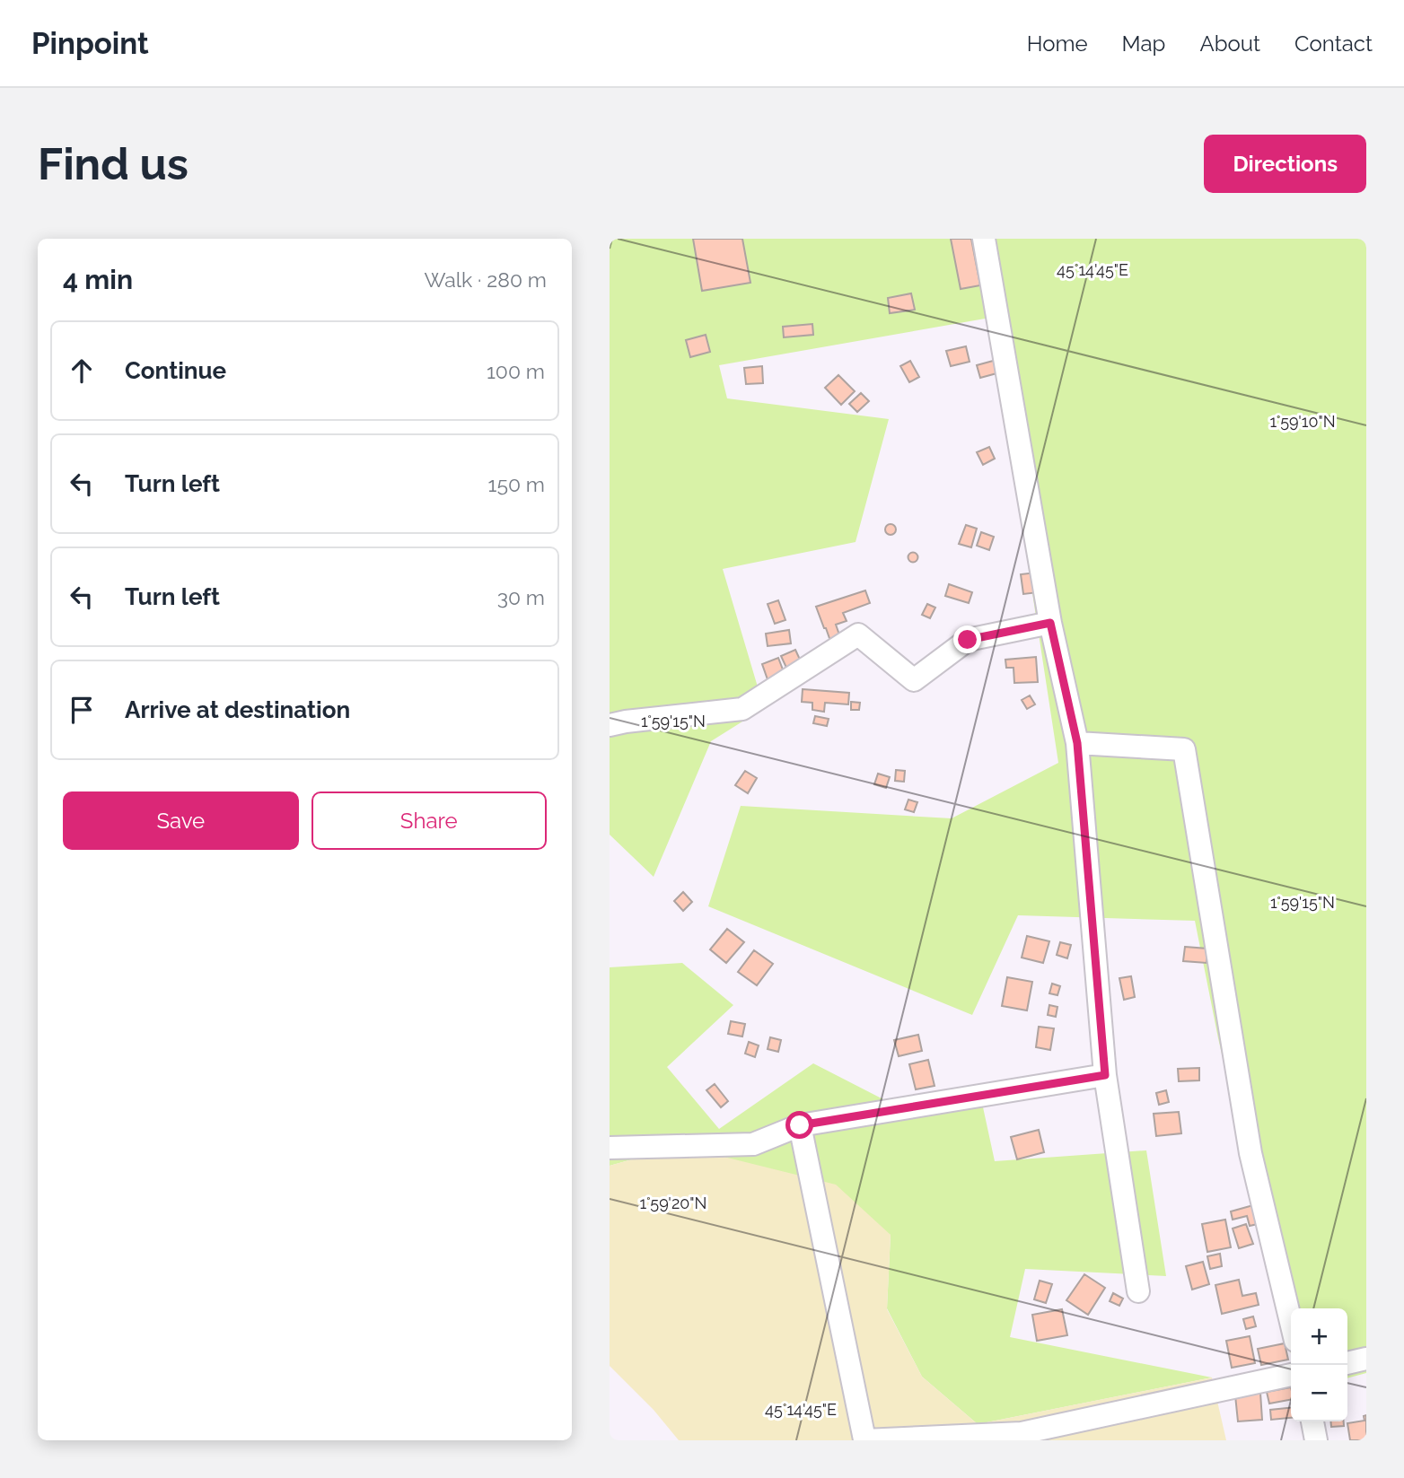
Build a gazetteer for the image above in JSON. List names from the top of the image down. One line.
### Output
{"page":{"header":"Pinpoint","nav":["Home","Map","About","Contact"],"buttons":["Directions",["Save","Share"]],"title":"Find us","heading":["4 min","Walk · 280 m"],"list":[["Continue","100 m"],["Turn left","150 m"],["Turn left","30 m"],"Arrive at destination"],"map_buttons":["+","−"]},"coordinates":["45°14'45\"E","1°59'10\"N","1°59'15\"N","1°59'20\"N"]}
